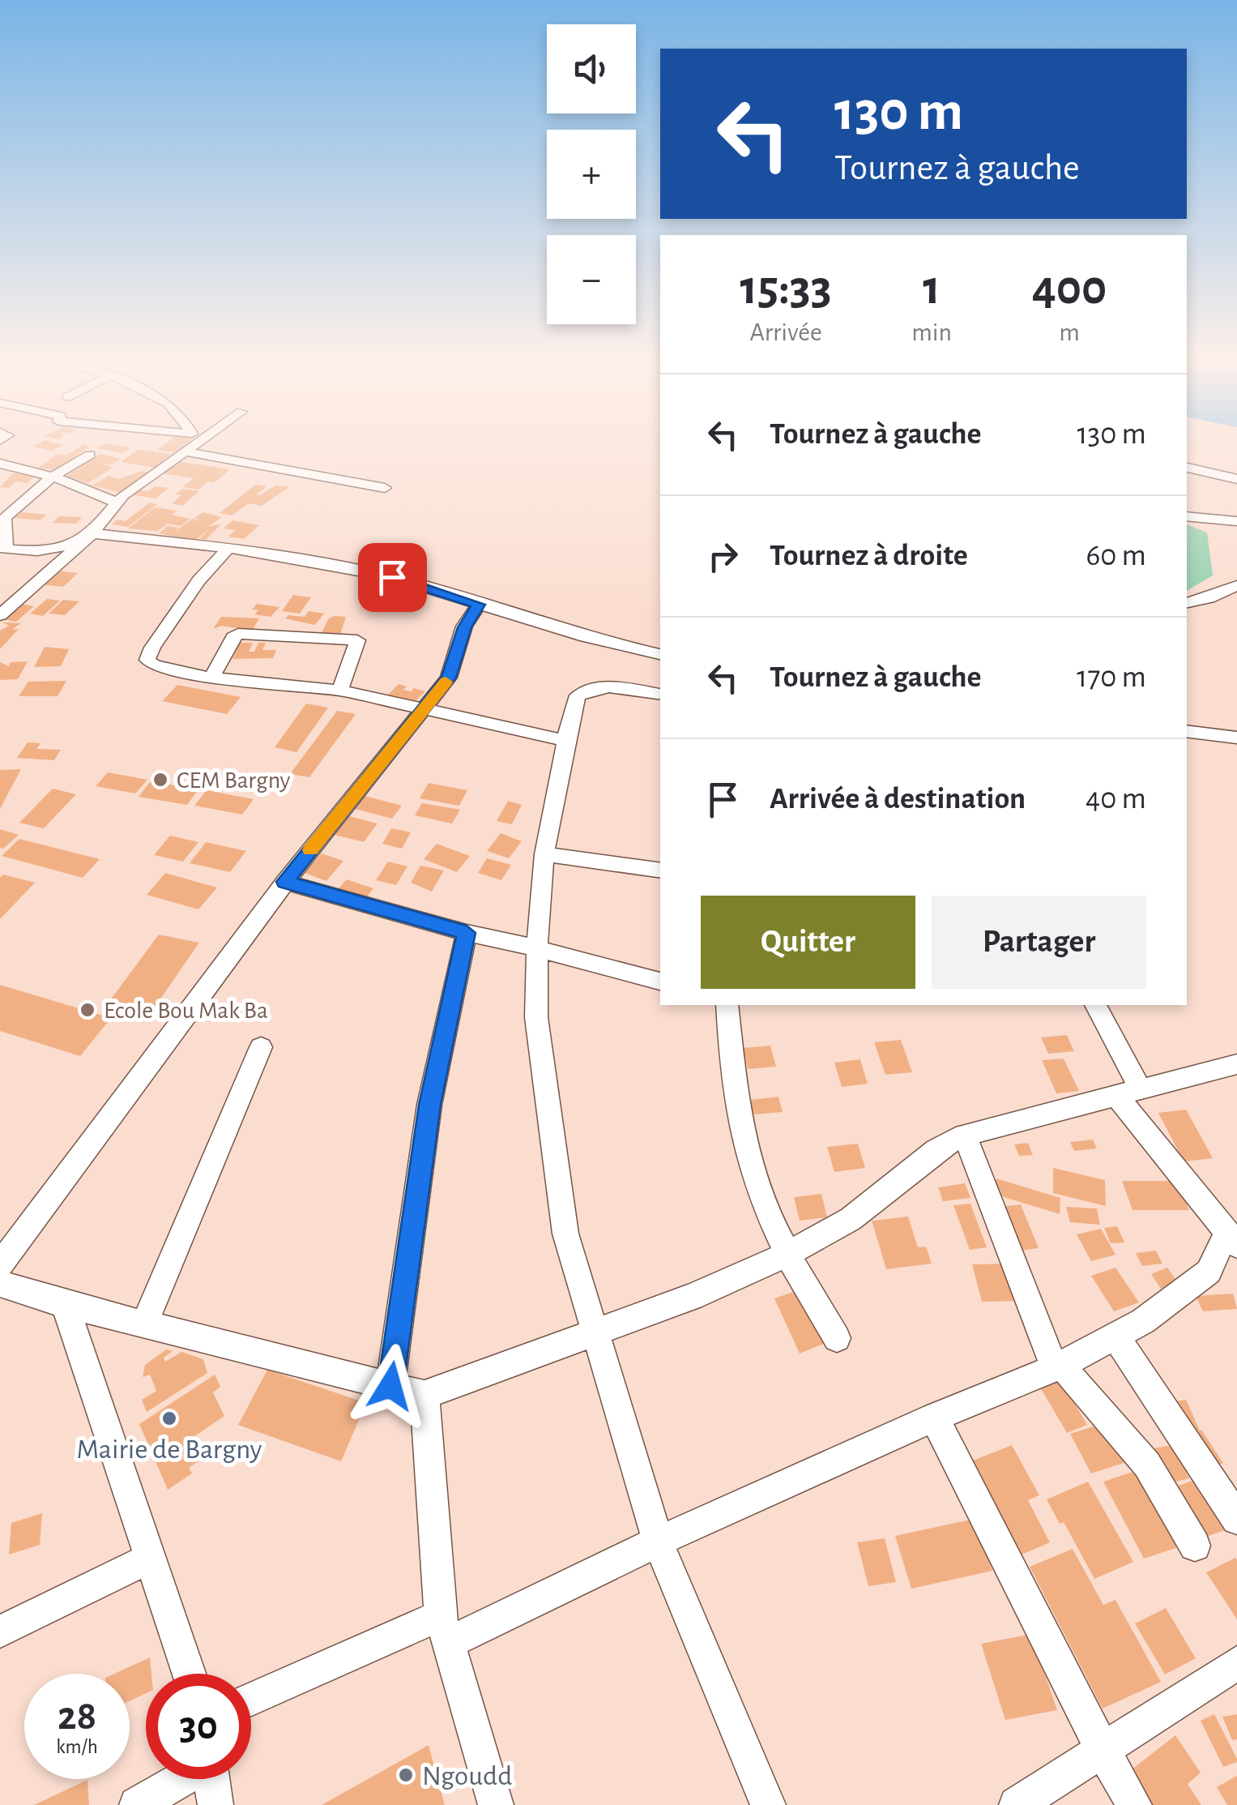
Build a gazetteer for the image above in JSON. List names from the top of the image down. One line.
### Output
{"places":["CEM Bargny","Ecole Bou Mak Ba","Mairie de Bargny","Ngoudd"],"page":{"map_buttons":["+","−"],"turn":["130 m","Tournez à gauche"],"eta":["15:33","Arrivée","1","min","400","m"],"list":[{"name":"Tournez à gauche","value":"130 m"},{"name":"Tournez à droite","value":"60 m"},{"name":"Tournez à gauche","value":"170 m"},{"name":"Arrivée à destination","value":"40 m"}],"buttons":["Quitter","Partager"],"speed":"28 km/h","limit":"30"}}
